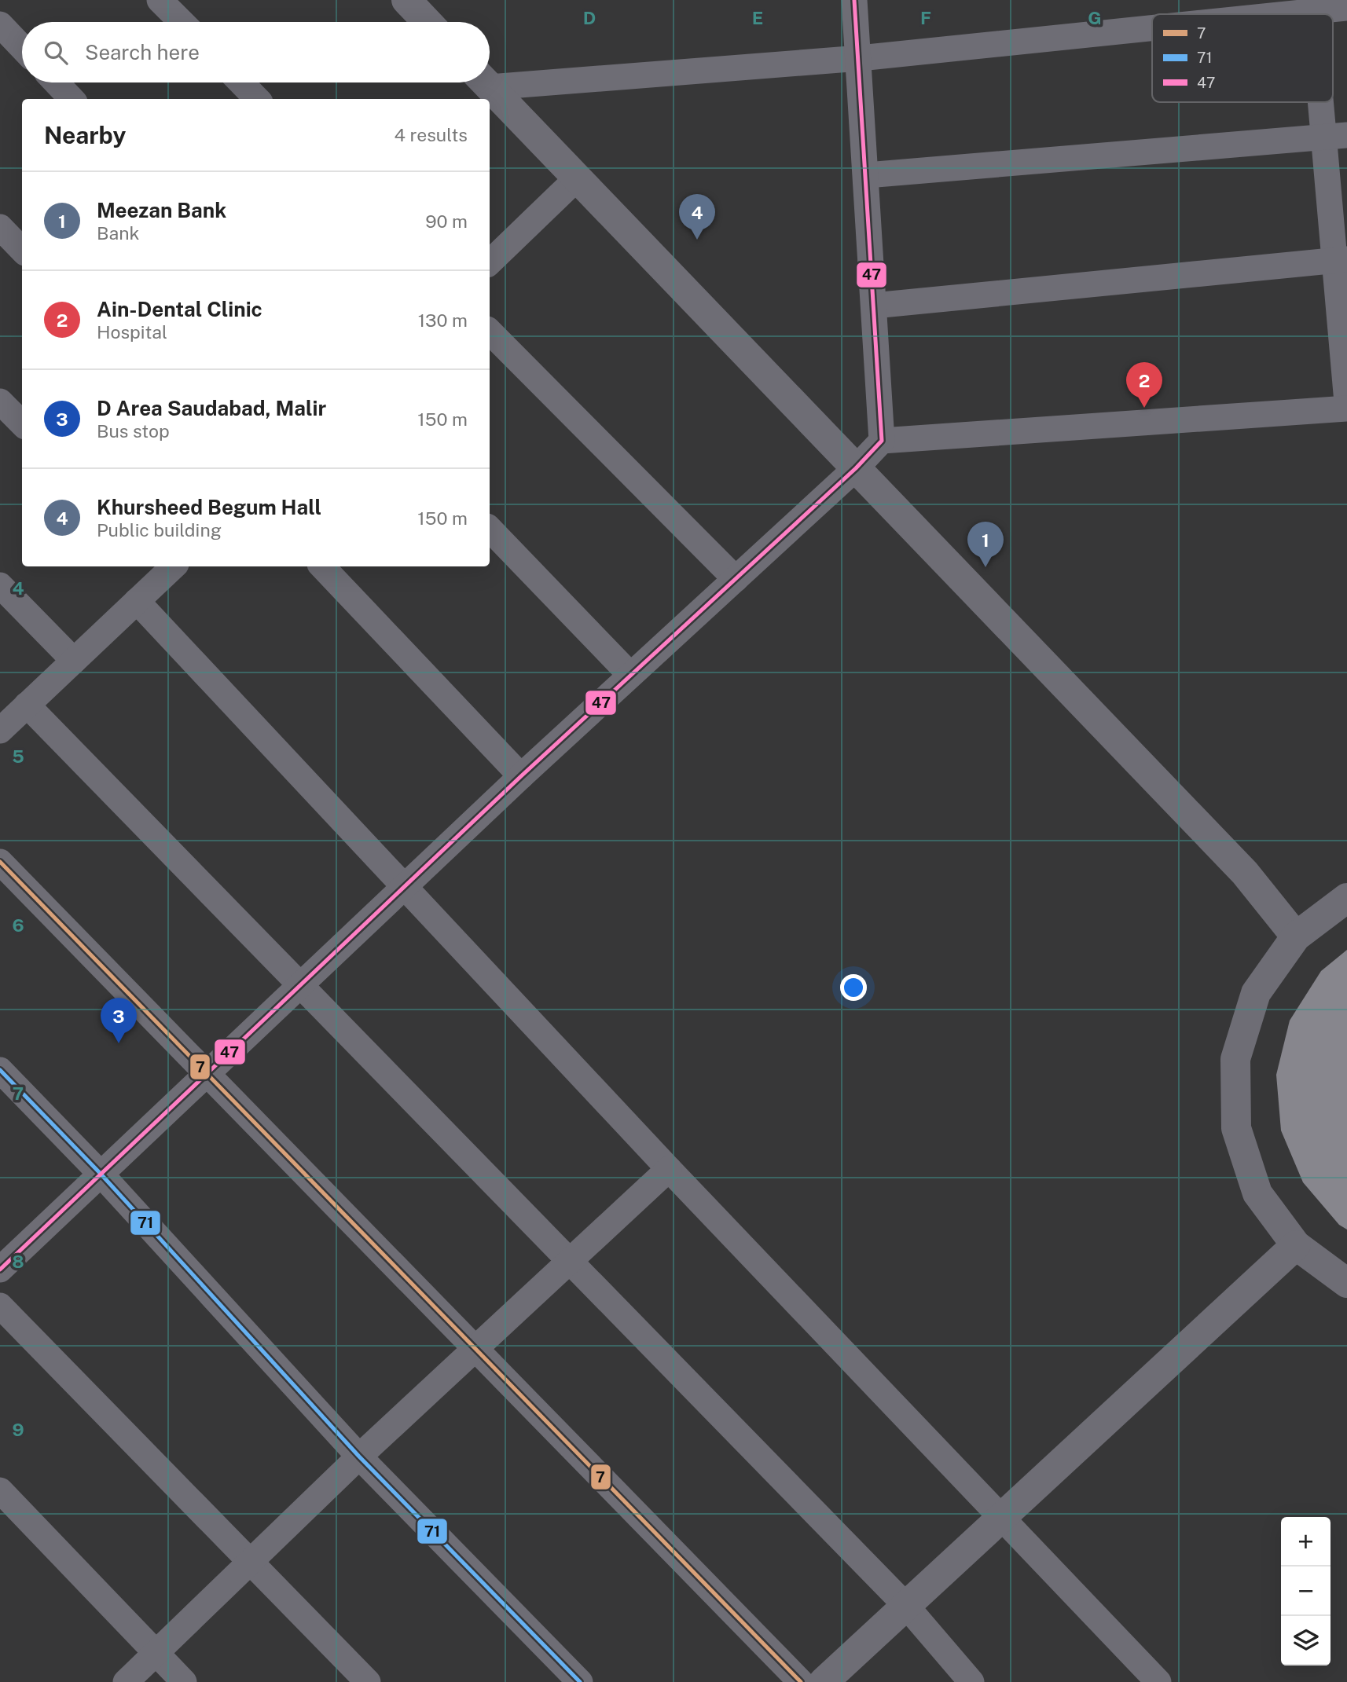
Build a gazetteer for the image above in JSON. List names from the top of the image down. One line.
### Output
{"lines":["transit line 47","transit line 7","transit line 71"],"legend":["7","71","47"],"page":{"search":"Search here","heading":["Nearby","4 results"],"list":[{"mark":"1","name":"Meezan Bank","note":"Bank","value":"90 m"},{"mark":"2","name":"Ain-Dental Clinic","note":"Hospital","value":"130 m"},{"mark":"3","name":"D Area Saudabad, Malir","note":"Bus stop","value":"150 m"},{"mark":"4","name":"Khursheed Begum Hall","note":"Public building","value":"150 m"}],"pins":["4","2","1","3"],"map_buttons":["+","−"]},"grid":{"columns":["D","E","F","G"],"rows":["4","5","6","7","8","9"]}}
